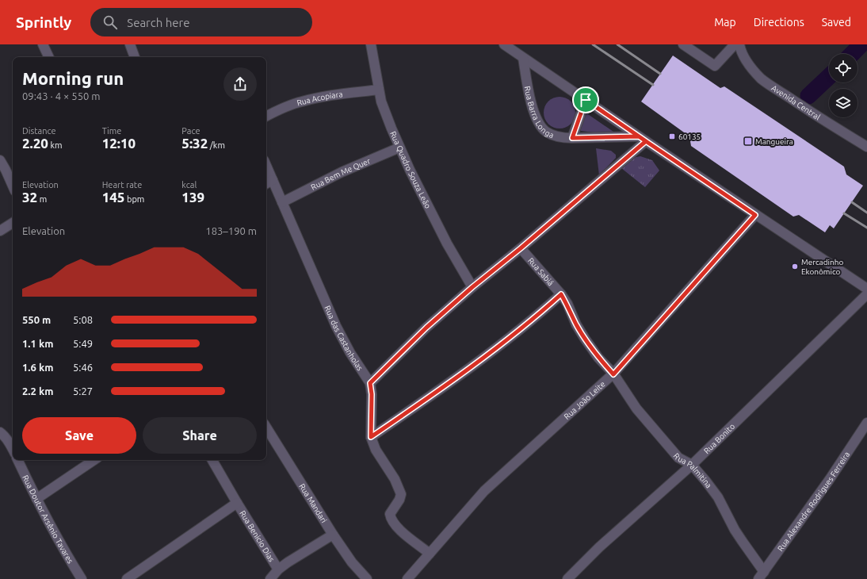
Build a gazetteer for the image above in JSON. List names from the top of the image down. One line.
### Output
{"streets":{"street":["Rua Acopiara","Avenida Central","Rua Barra Longa","Rua Quadro Souza Leão","Rua Bem Me Quer","Rua Sabiá","Rua das Castanholas","Rua João Leite","Rua Bonito","Rua Palmitina","Rua Alexandre Rodrigues Ferreira","Rua Mandari","Rua Doutor Arsênio Tavares","Rua Benicio Dias"]},"crossings":[["Rua Acopiara","Rua Quadro Souza Leão"],["Rua Quadro Souza Leão","Rua Bem Me Quer"],["Rua Bem Me Quer","Rua das Castanholas"],["Rua Sabiá","Rua João Leite"],["Rua Sabiá","Rua Palmitina"],["Rua das Castanholas","Rua João Leite"],["Rua João Leite","Rua Palmitina"],["Rua Bonito","Rua Palmitina"],["Rua Palmitina","Rua Alexandre Rodrigues Ferreira"]],"places":{"transit":["60135","Mangueira"],"other":["Mercadinho Ekonômico"]},"page":{"header":"Sprintly","search":"Search here","nav":["Map","Directions","Saved"],"heading":["Morning run","09:43 · 4 × 550 m"],"stats":[["Distance","2.20 km"],["Time","12:10"],["Pace","5:32 /km"],["Elevation","32 m"],["Heart rate","145 bpm"],["kcal","139"]],"chart":["Elevation","183–190 m"],"list":[{"name":"550 m","note":"5:08"},{"name":"1.1 km","note":"5:49"},{"name":"1.6 km","note":"5:46"},{"name":"2.2 km","note":"5:27"}],"buttons":["Save","Share"]}}
